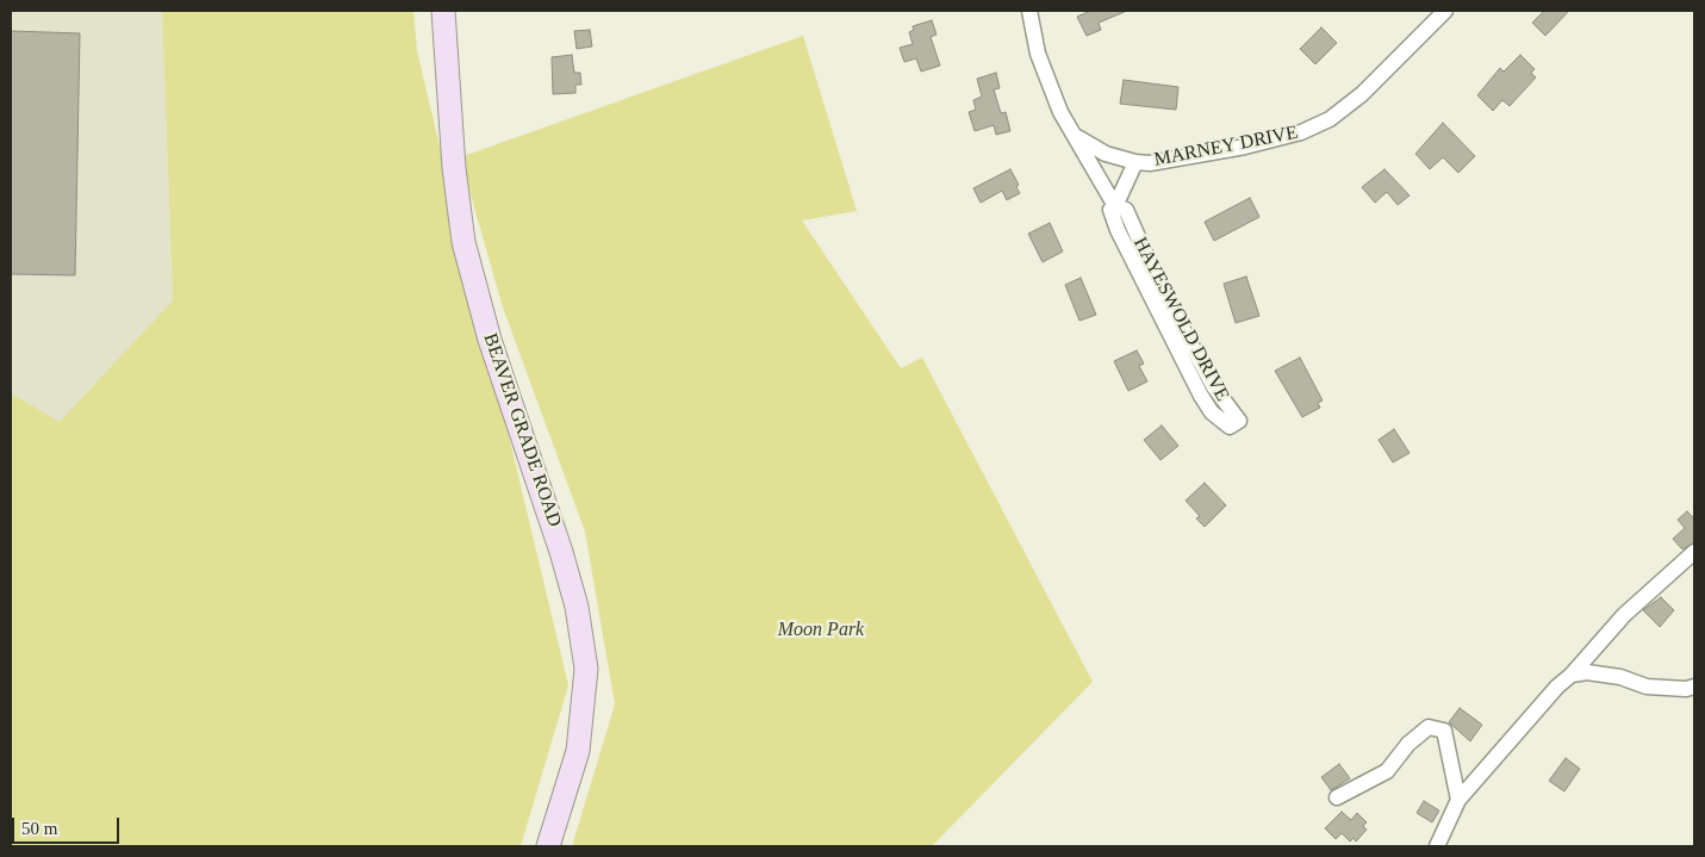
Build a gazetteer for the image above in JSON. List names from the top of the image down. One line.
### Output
{"streets":{"main road":["BEAVER GRADE ROAD"],"street":["MARNEY DRIVE","HAYESWOLD DRIVE"]},"crossings":[["MARNEY DRIVE","HAYESWOLD DRIVE"]],"parks":["Moon Park"],"scale_bar":"50 m"}
